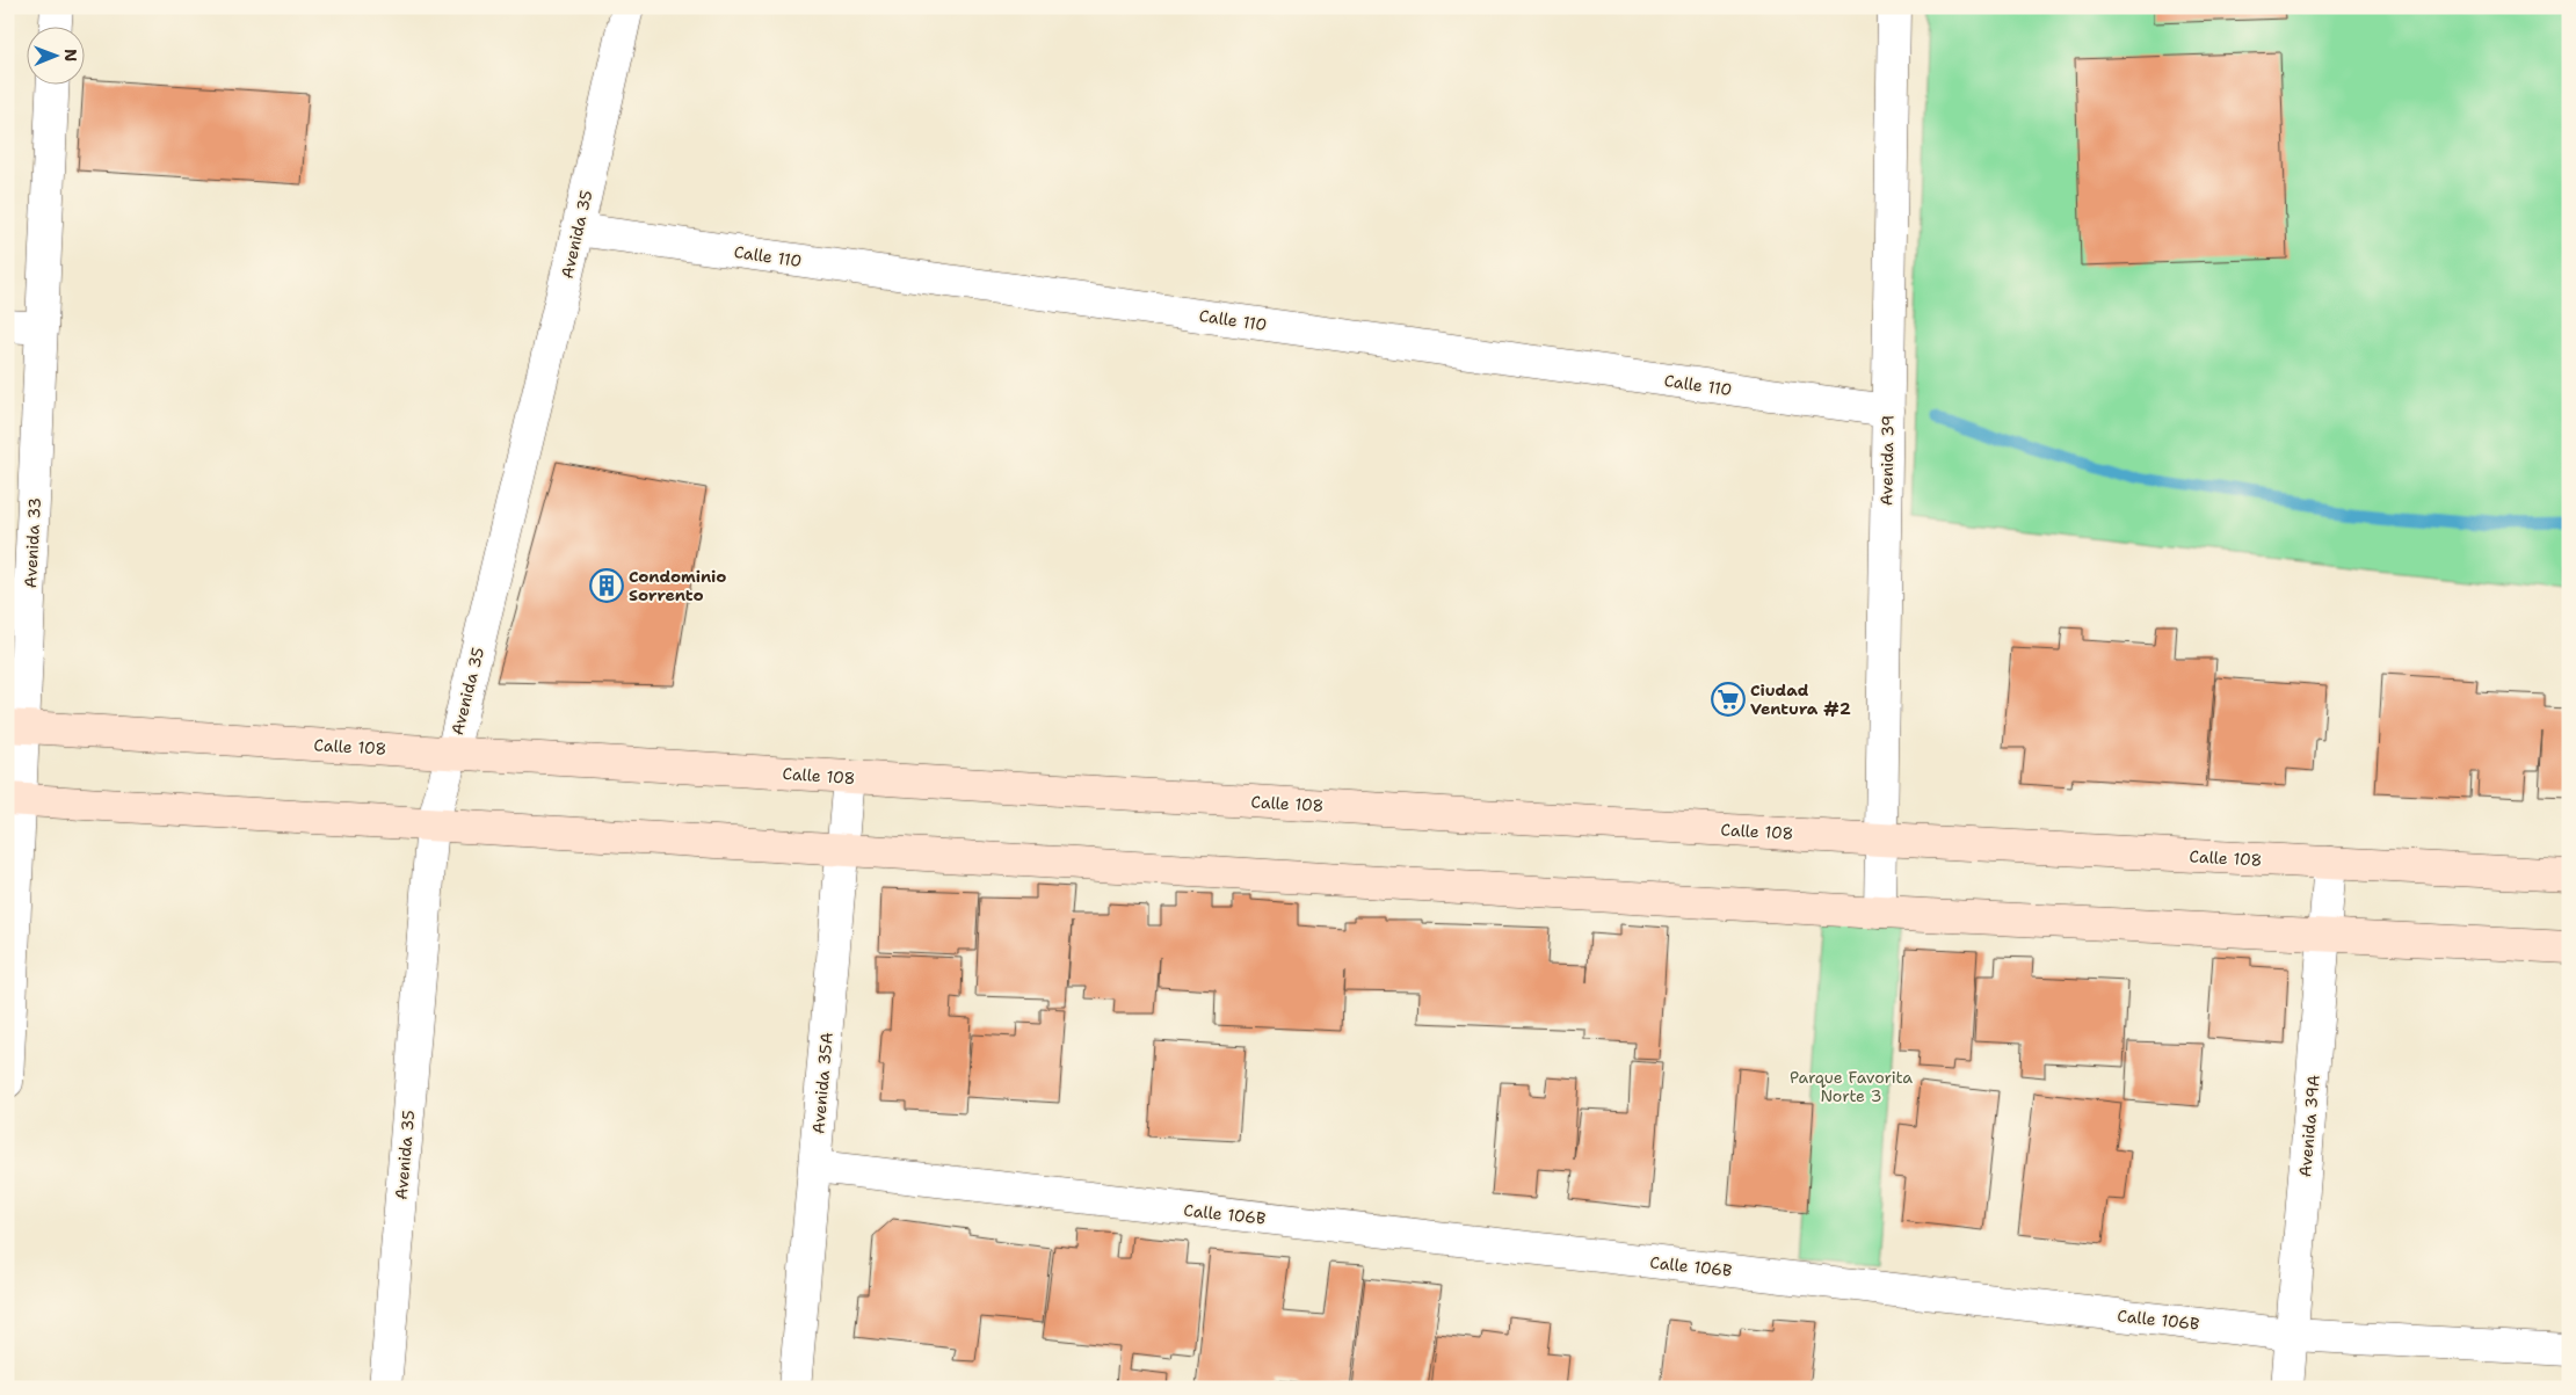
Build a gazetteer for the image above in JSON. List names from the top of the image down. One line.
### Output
{"streets":{"main road":["Calle 108"],"street":["Avenida 35","Calle 110","Avenida 39","Avenida 33","Avenida 35A","Avenida 39A","Calle 106B"]},"crossings":[["Avenida 35","Calle 110"],["Avenida 35","Calle 108"],["Calle 110","Avenida 39"],["Avenida 39","Calle 108"],["Avenida 33","Calle 108"],["Calle 108","Avenida 35A"],["Calle 108","Avenida 39A"],["Avenida 35A","Calle 106B"],["Avenida 39A","Calle 106B"]],"parks":["Parque Favorita Norte 3"],"places":{"building":["Condominio Sorrento"],"supermarket":["Ciudad Ventura #2"]},"north":"right"}
